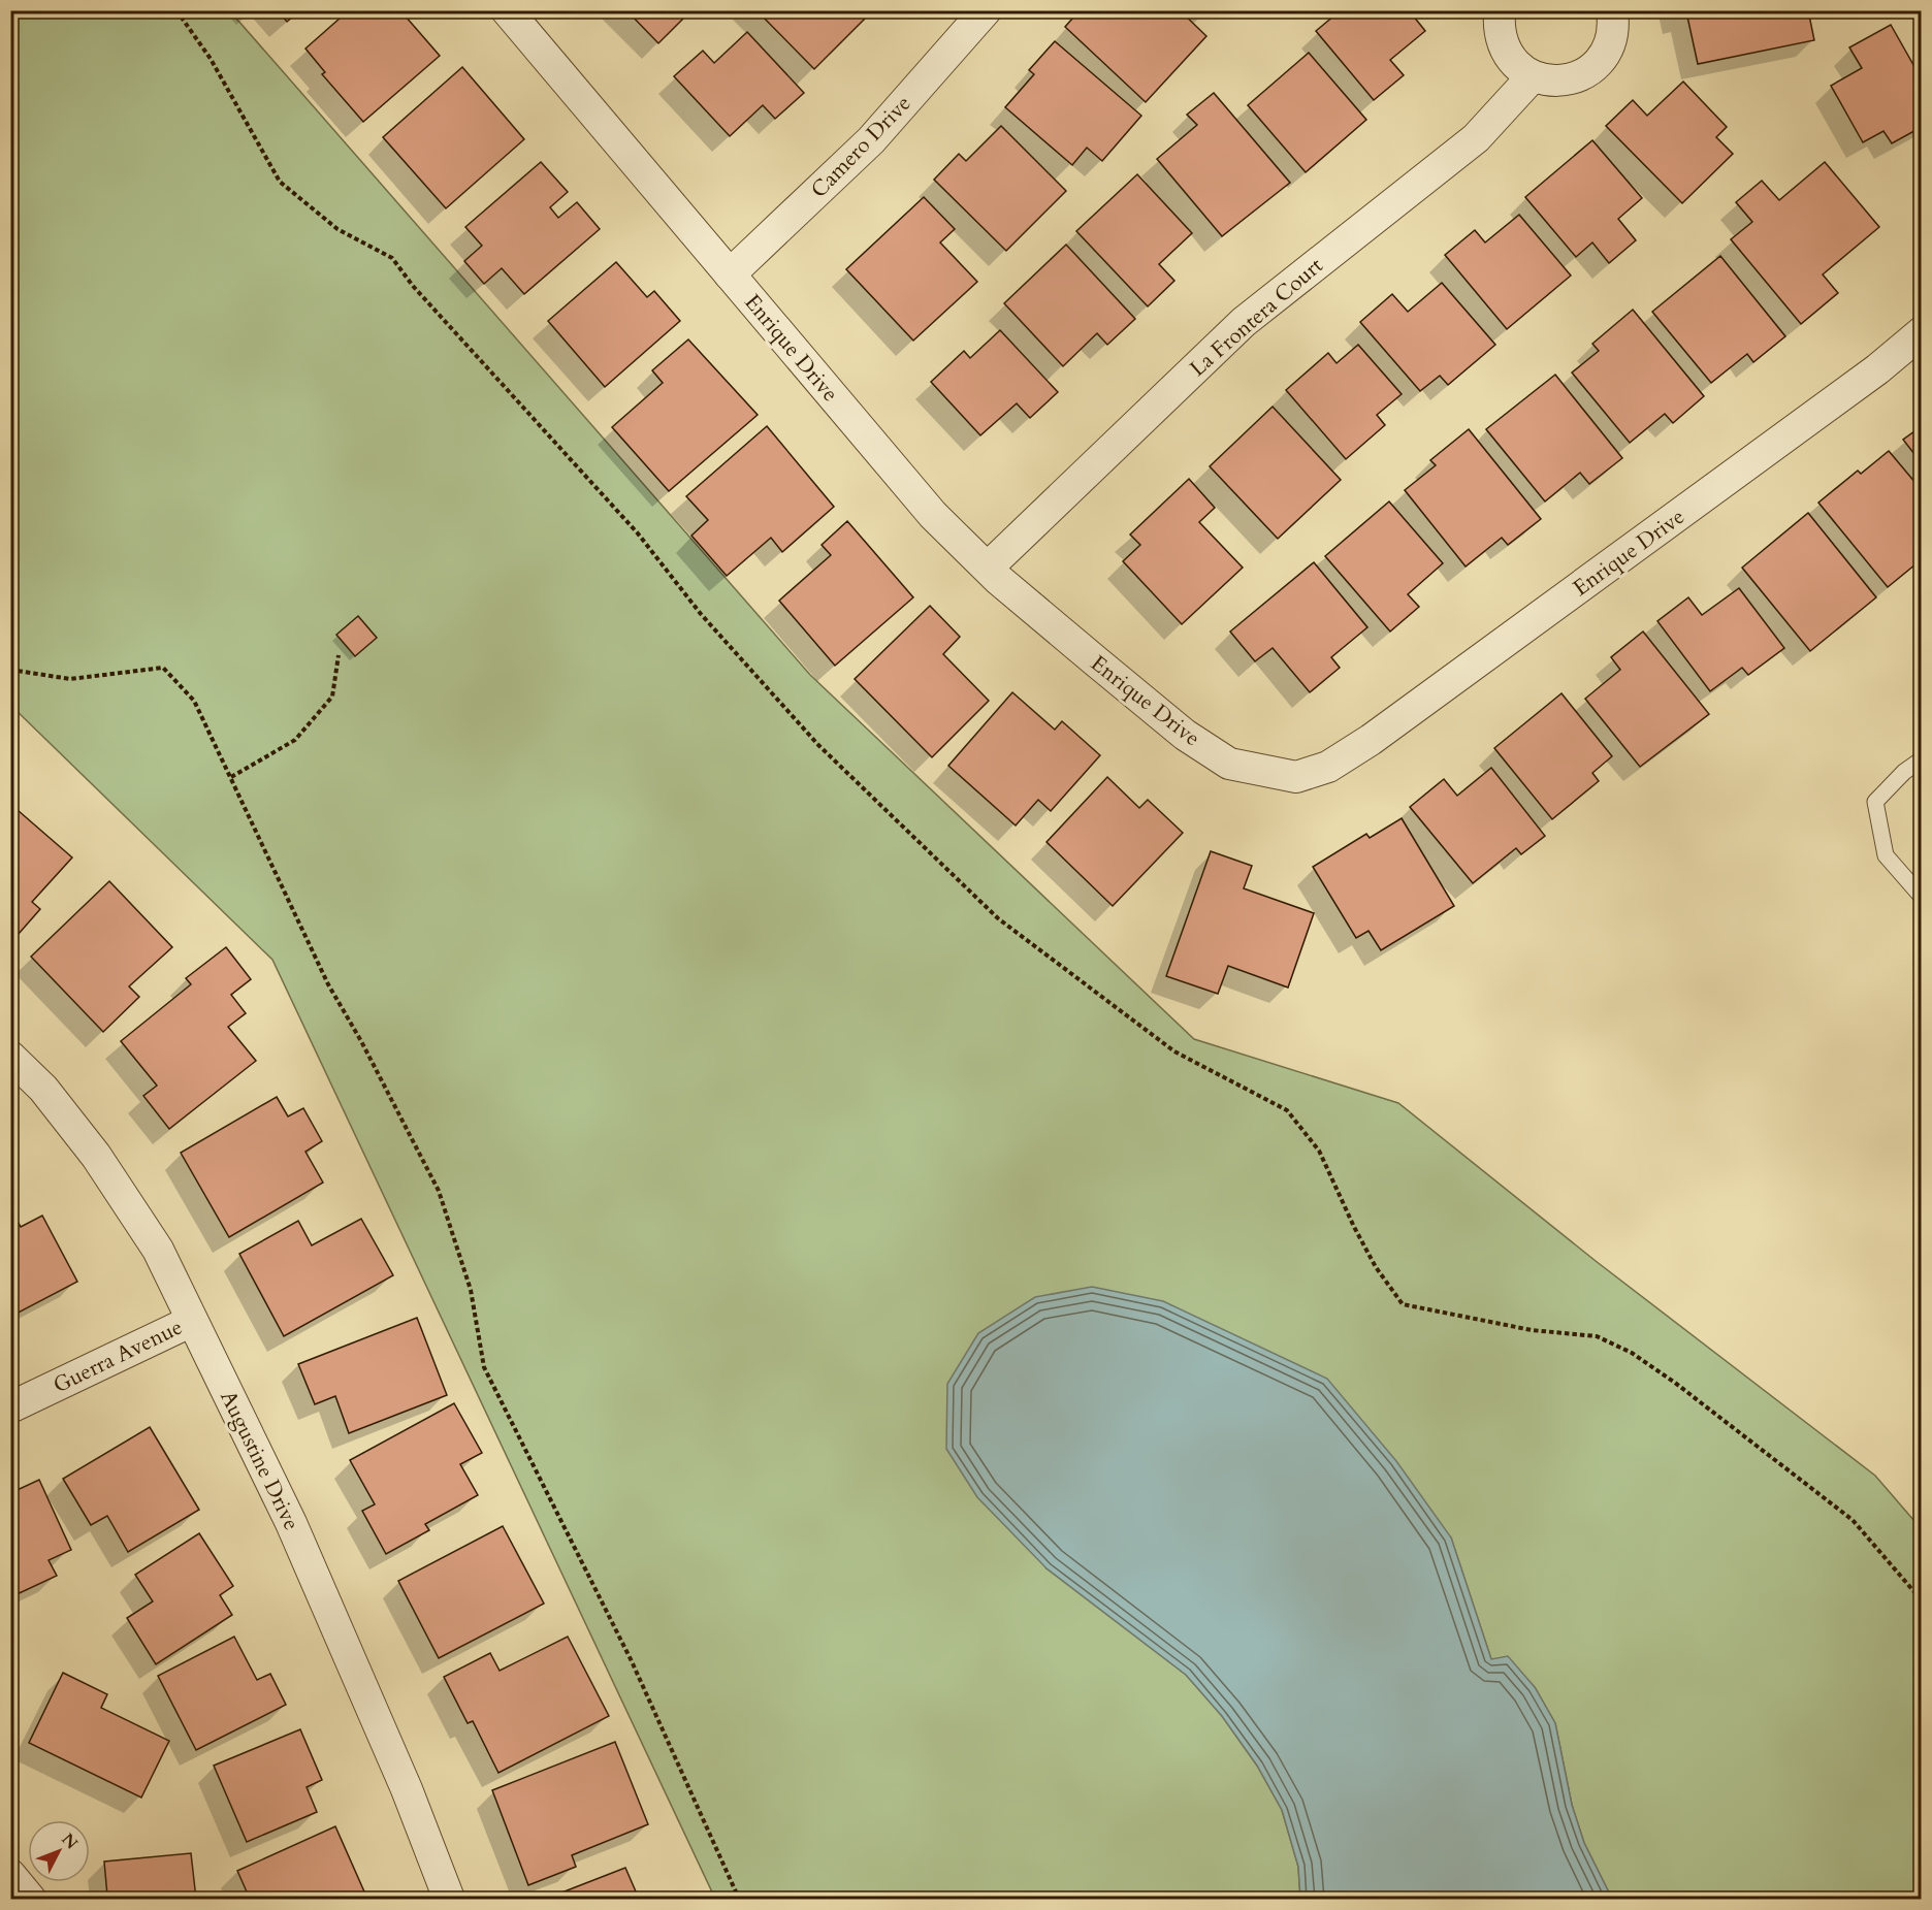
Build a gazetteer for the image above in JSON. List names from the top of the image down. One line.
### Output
{"streets":{"street":["Camero Drive","La Frontera Court","Enrique Drive","Guerra Avenue","Augustine Drive"]},"crossings":[["Camero Drive","Enrique Drive"],["La Frontera Court","Enrique Drive"],["Guerra Avenue","Augustine Drive"]],"north":"top right"}
